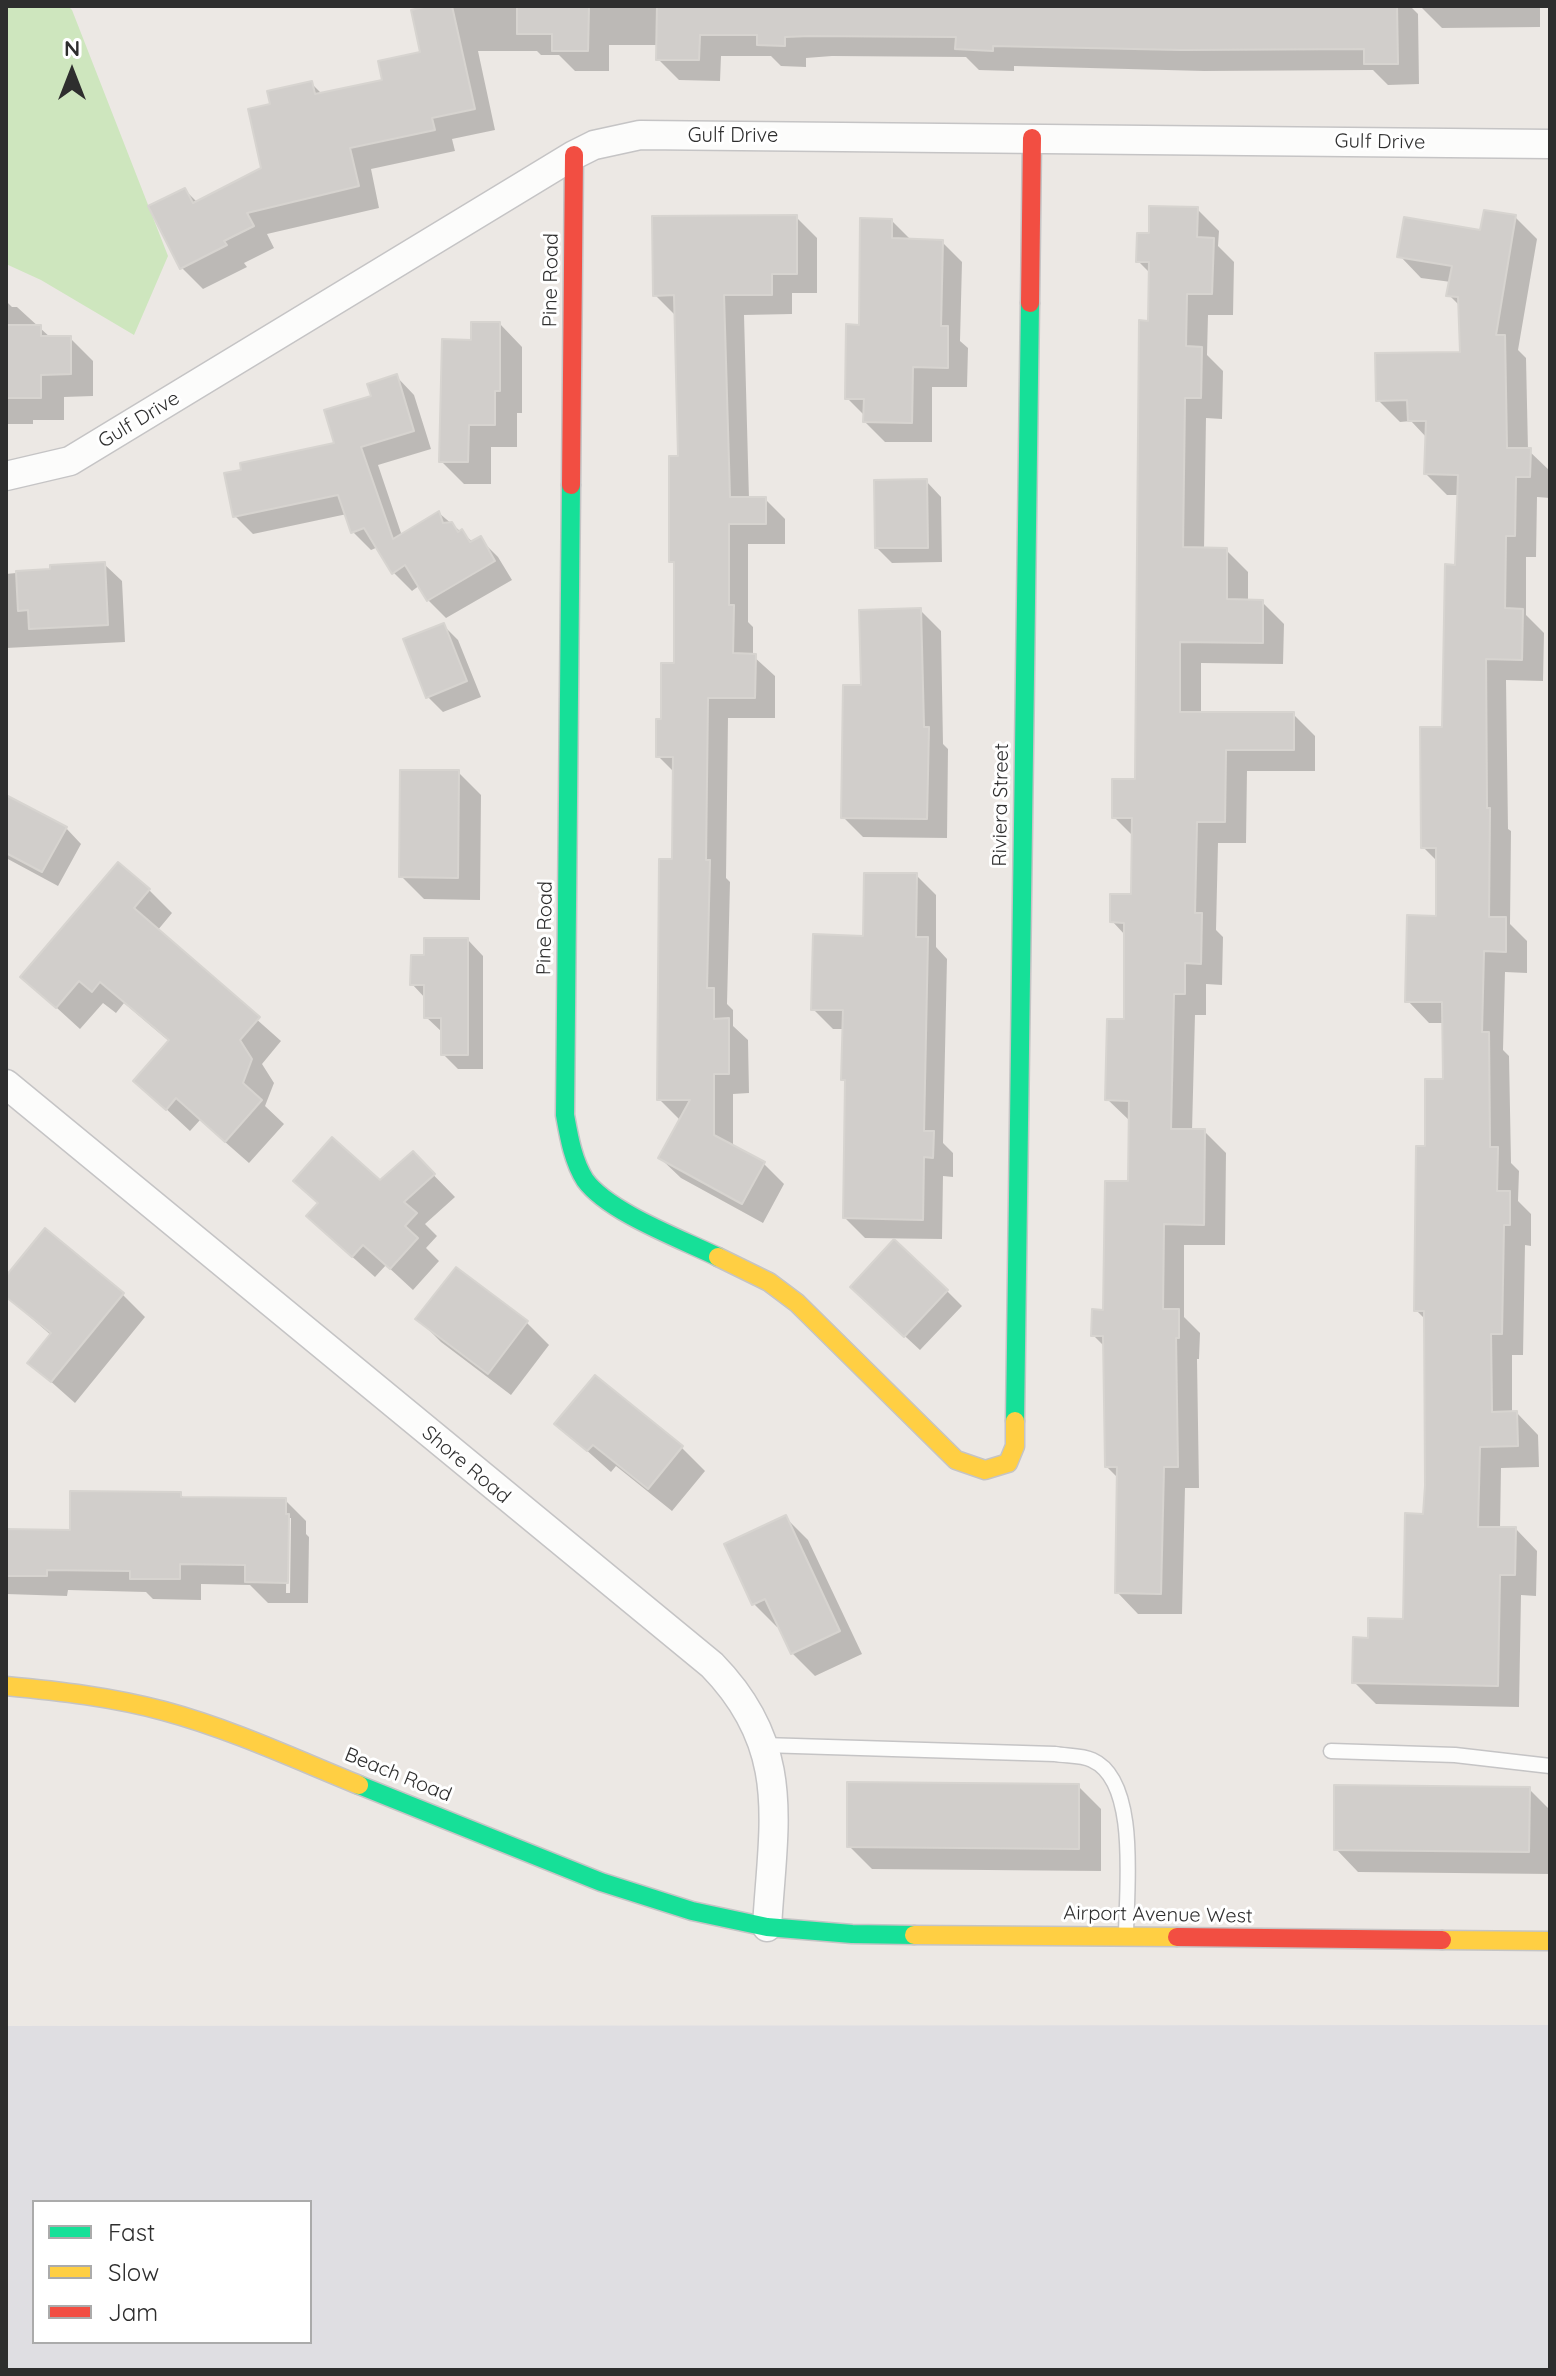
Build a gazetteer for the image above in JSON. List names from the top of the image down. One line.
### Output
{"streets":{"street":["Gulf Drive","Pine Road","Riviera Street","Shore Road","Beach Road","Airport Avenue West"]},"crossings":[["Gulf Drive","Pine Road"],["Gulf Drive","Riviera Street"],["Pine Road","Riviera Street"],["Shore Road","Beach Road"],["Shore Road","Airport Avenue West"],["Beach Road","Airport Avenue West"]],"legend":["Fast","Slow","Jam"],"north":"top"}
